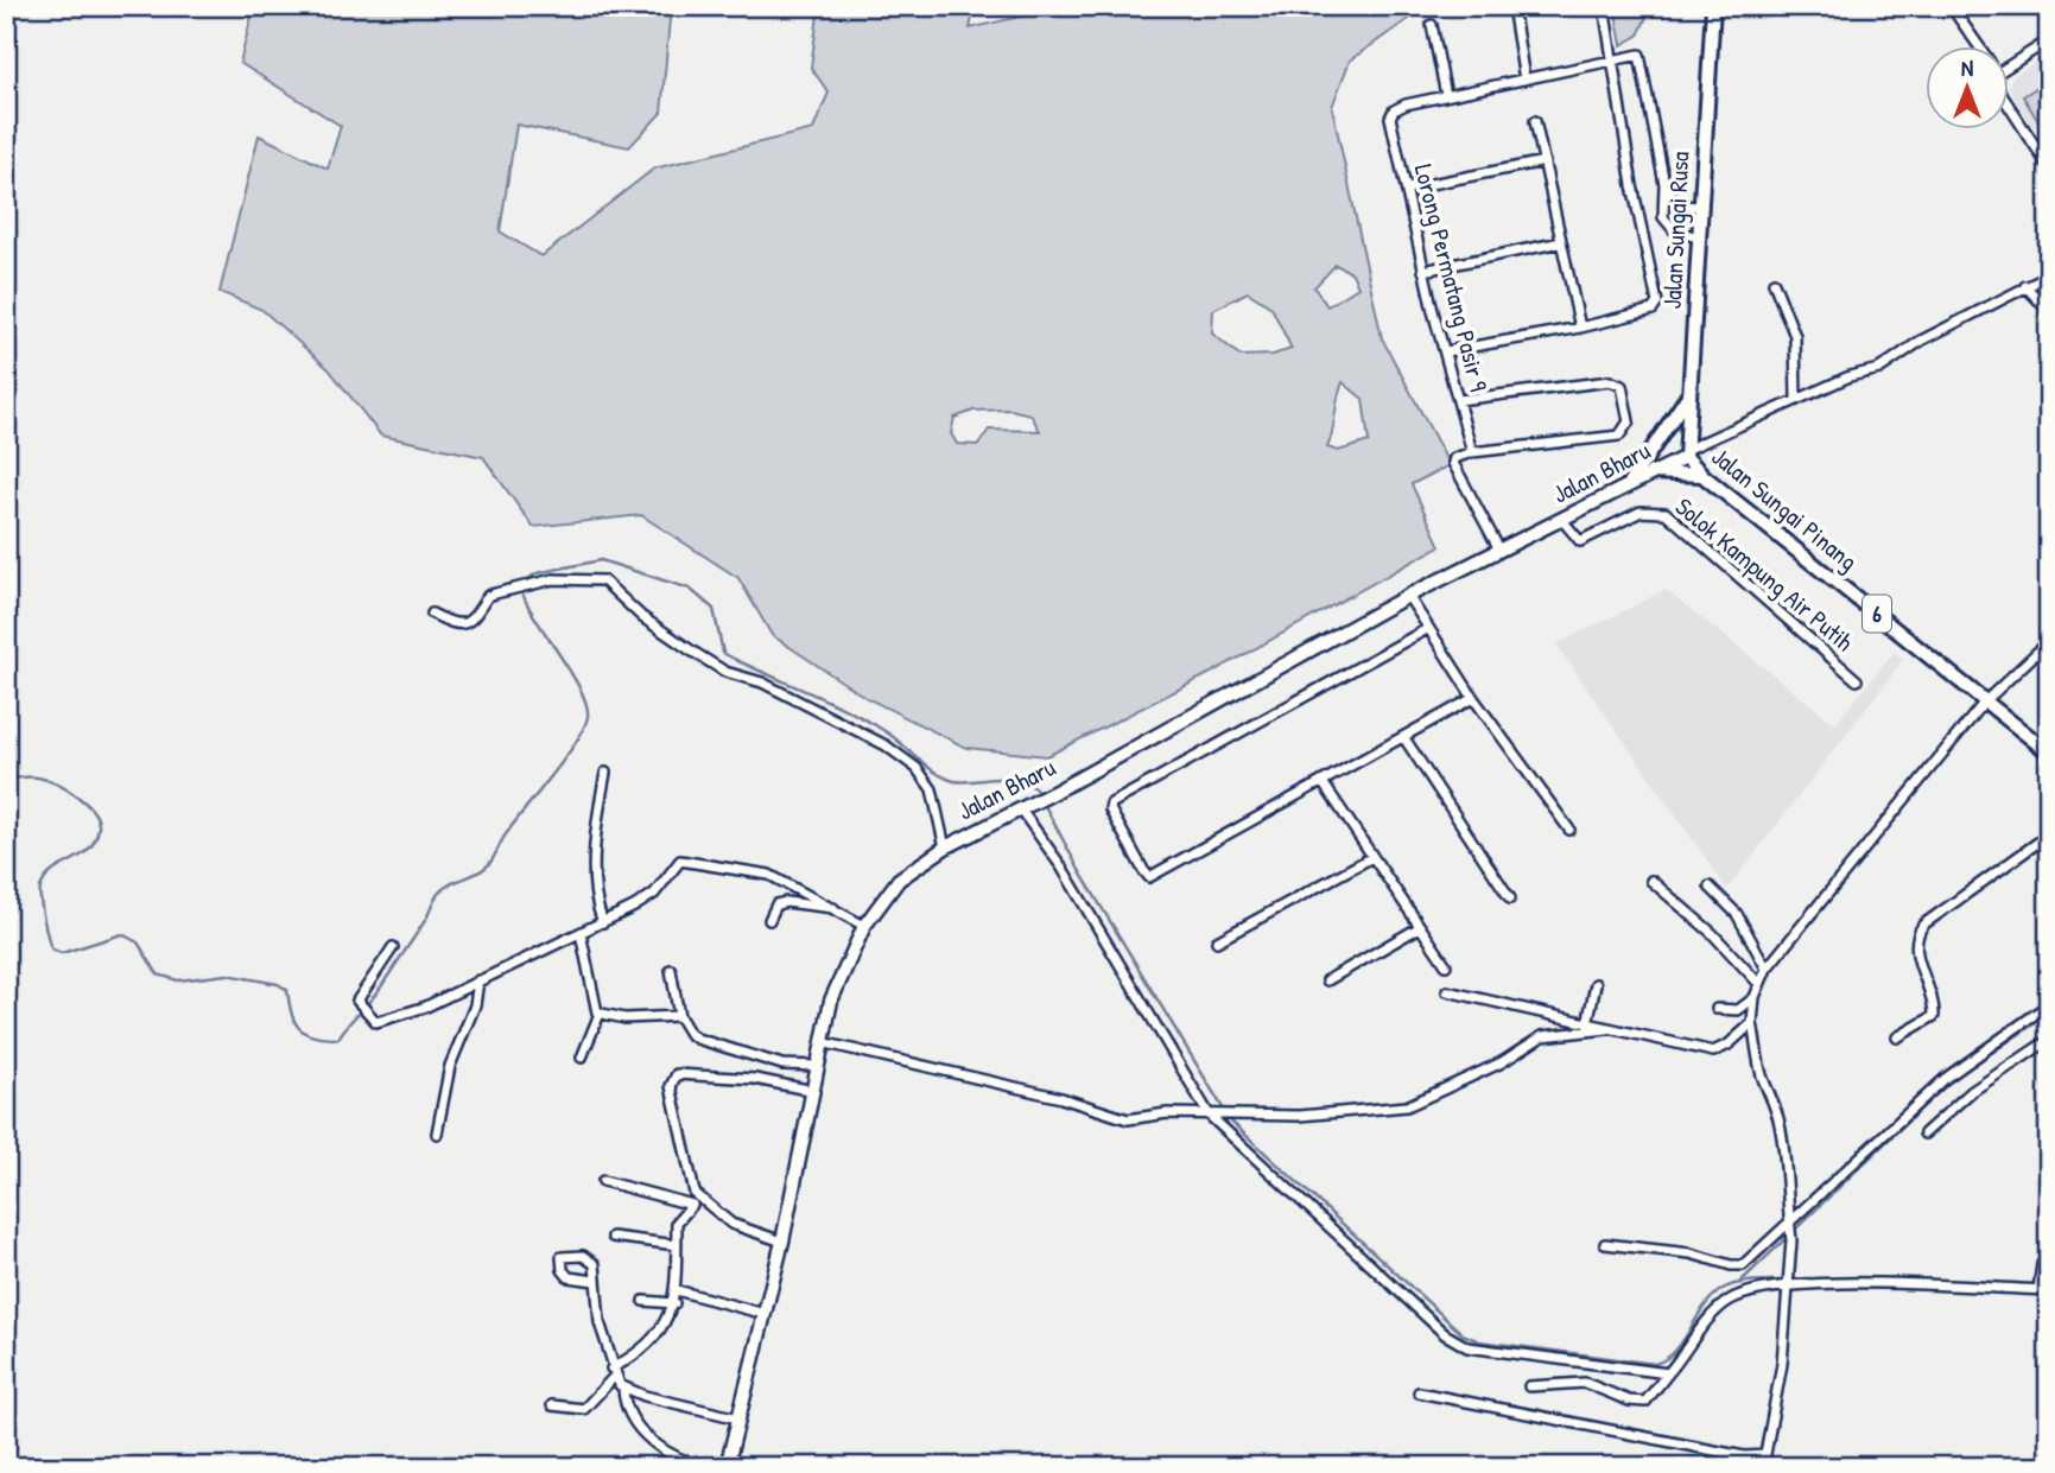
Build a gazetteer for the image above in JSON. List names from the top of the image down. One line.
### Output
{"streets":{"main road":["Jalan Sungai Rusa","Jalan Bharu","Jalan Sungai Pinang","6"],"street":["Lorong Permatang Pasir 9","Solok Kampung Air Putih"]},"crossings":[["Jalan Sungai Rusa","Jalan Bharu"],["Jalan Sungai Rusa","Jalan Sungai Pinang"],["Jalan Bharu","Jalan Sungai Pinang"],["Jalan Bharu","Solok Kampung Air Putih"]],"north":"top"}
